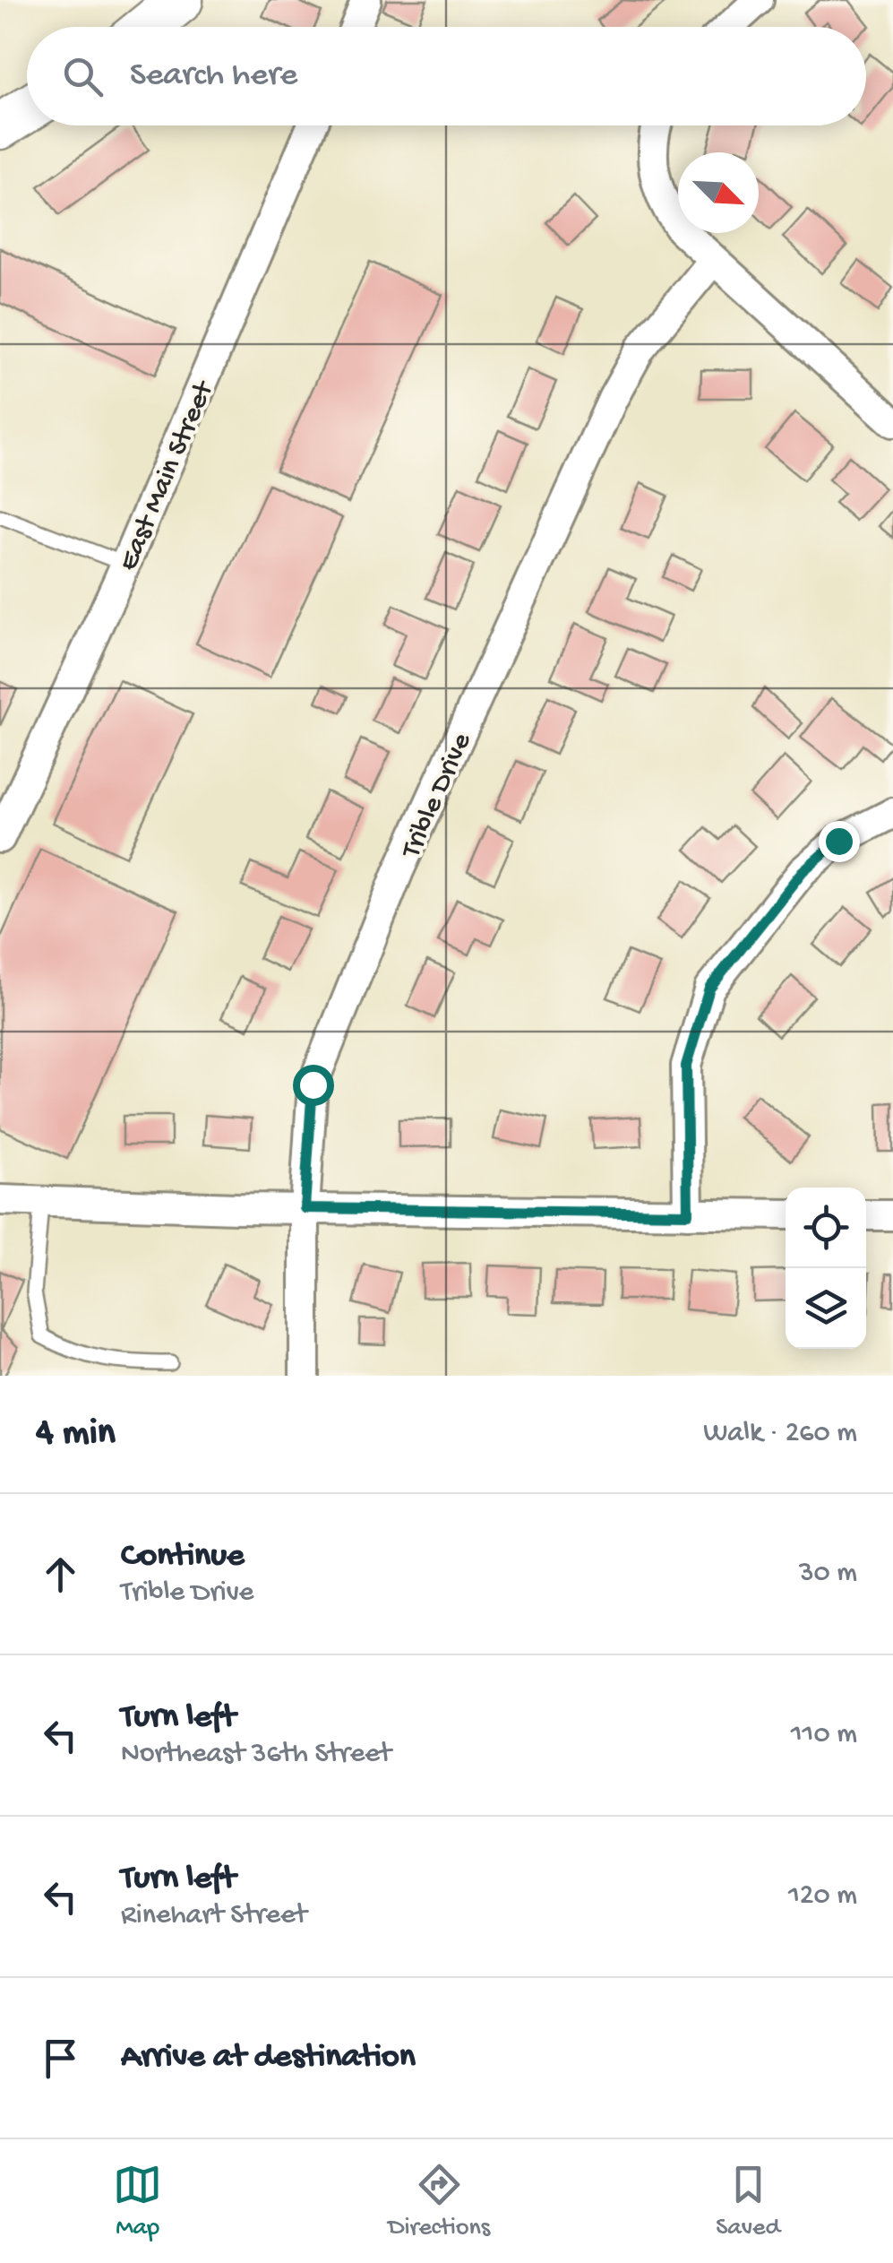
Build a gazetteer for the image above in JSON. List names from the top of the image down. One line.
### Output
{"streets":{"street":["East Main Street","Trible Drive"]},"north":"bottom right","page":{"search":"Search here","heading":["4 min","Walk · 260 m"],"list":[["Continue","Trible Drive","30 m"],["Turn left","Northeast 36th Street","110 m"],["Turn left","Rinehart Street","120 m"],"Arrive at destination"],"nav":["Map","Directions","Saved"]}}
